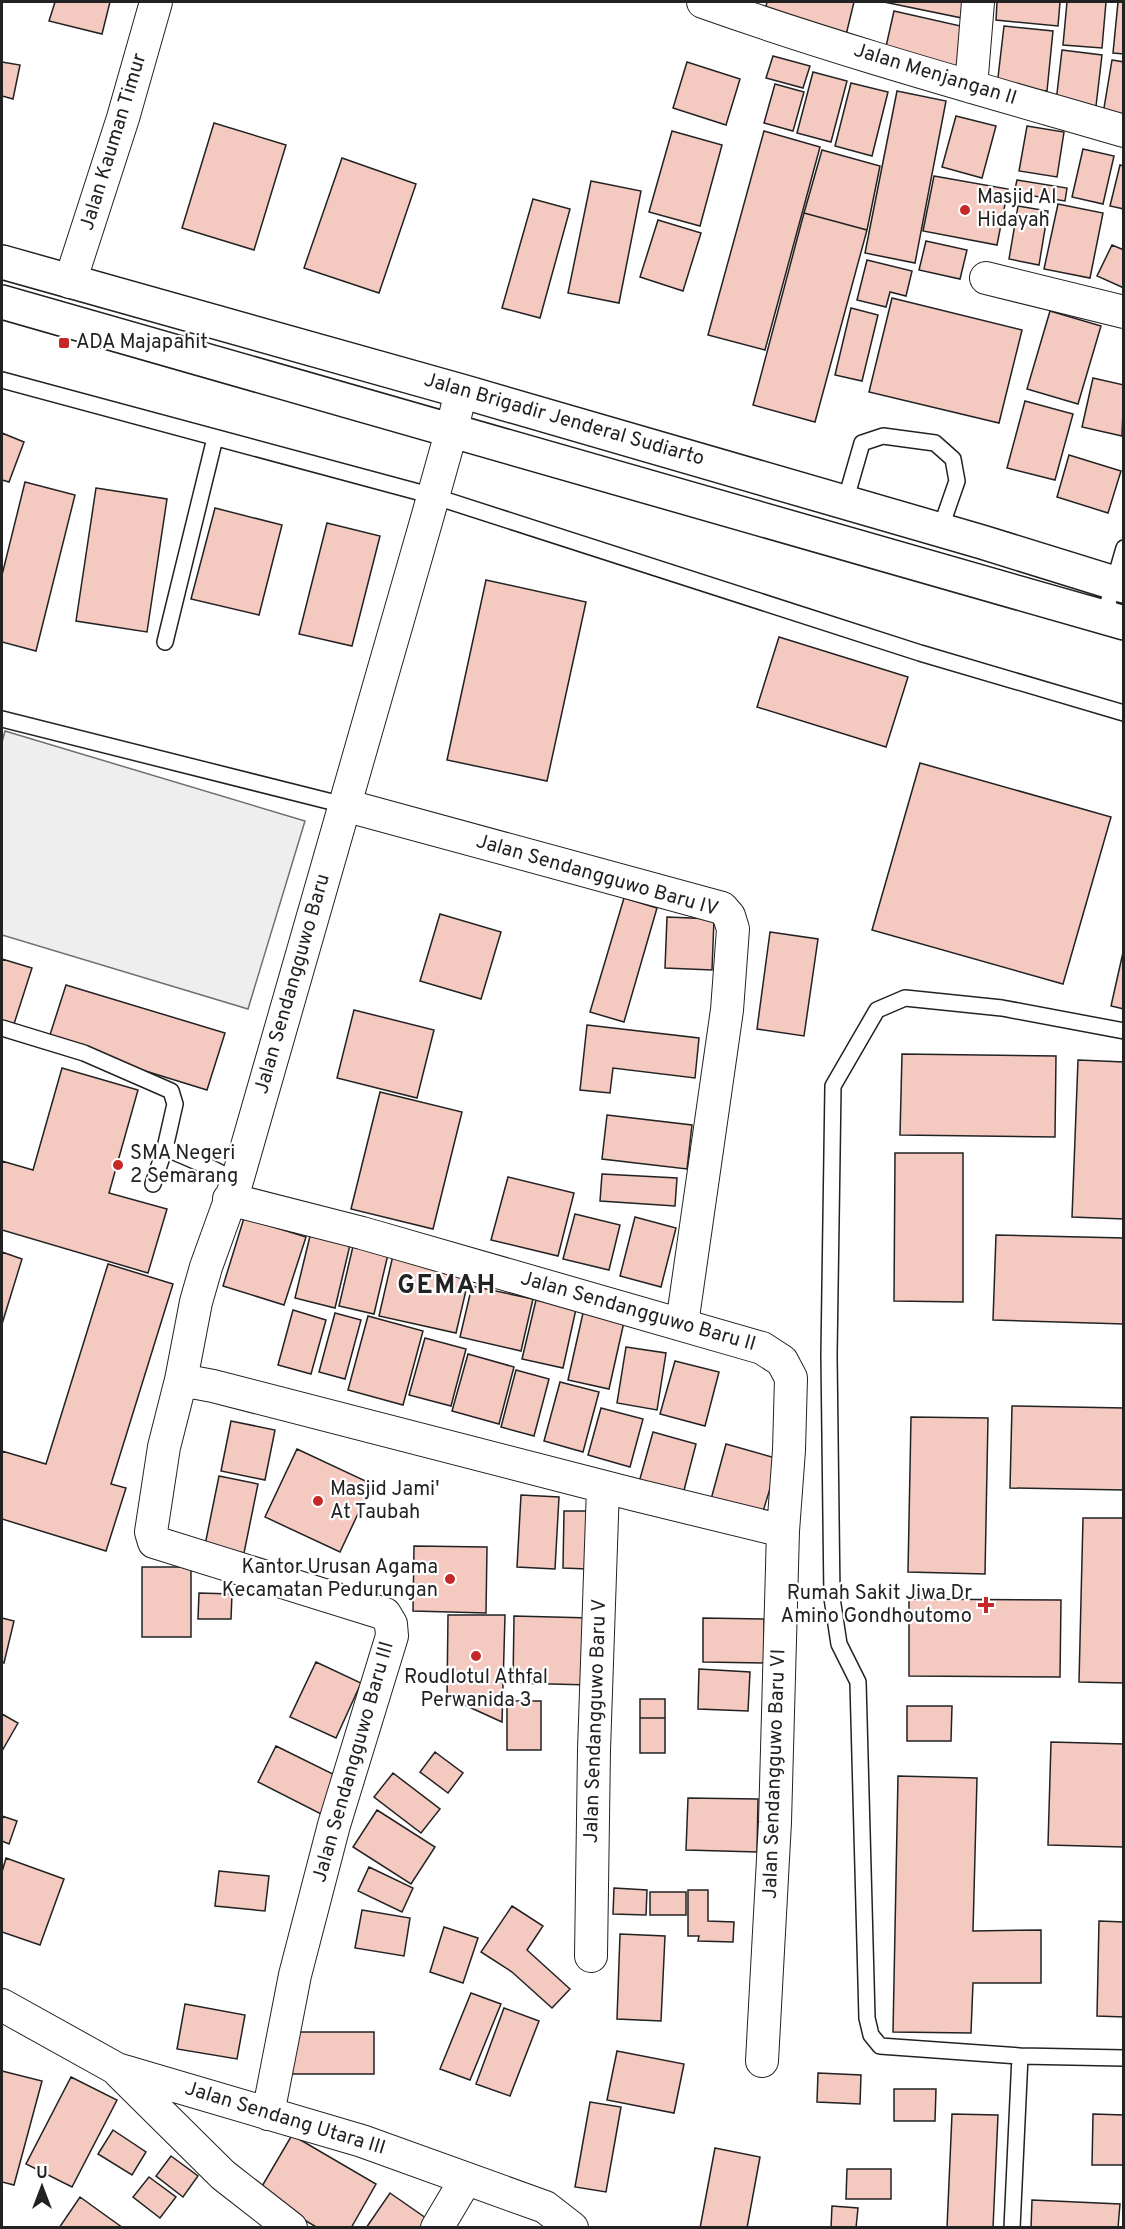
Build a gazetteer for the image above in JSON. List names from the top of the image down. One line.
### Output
{"streets":{"main road":["Jalan Brigadir Jenderal Sudiarto"],"street":["Jalan Menjangan II","Jalan Kauman Timur","Jalan Sendangguwo Baru IV","Jalan Sendangguwo Baru","Jalan Sendangguwo Baru II","Jalan Sendangguwo Baru V","Jalan Sendangguwo Baru III","Jalan Sendangguwo Baru VI","Jalan Sendang Utara III"]},"crossings":[["Jalan Kauman Timur","Jalan Brigadir Jenderal Sudiarto"],["Jalan Brigadir Jenderal Sudiarto","Jalan Sendangguwo Baru"],["Jalan Sendangguwo Baru IV","Jalan Sendangguwo Baru"],["Jalan Sendangguwo Baru IV","Jalan Sendangguwo Baru II"],["Jalan Sendangguwo Baru","Jalan Sendangguwo Baru II"],["Jalan Sendangguwo Baru","Jalan Sendangguwo Baru III"],["Jalan Sendangguwo Baru II","Jalan Sendangguwo Baru VI"],["Jalan Sendangguwo Baru III","Jalan Sendang Utara III"]],"districts":["GEMAH"],"places":{"other":["Masjid Al Hidayah","SMA Negeri 2 Semarang","Masjid Jami' At Taubah","Kantor Urusan Agama Kecamatan Pedurungan","Roudlotul Athfal Perwanida 3"],"transit":["ADA Majapahit"],"health":["Rumah Sakit Jiwa Dr Amino Gondhoutomo"]},"north":"top"}
